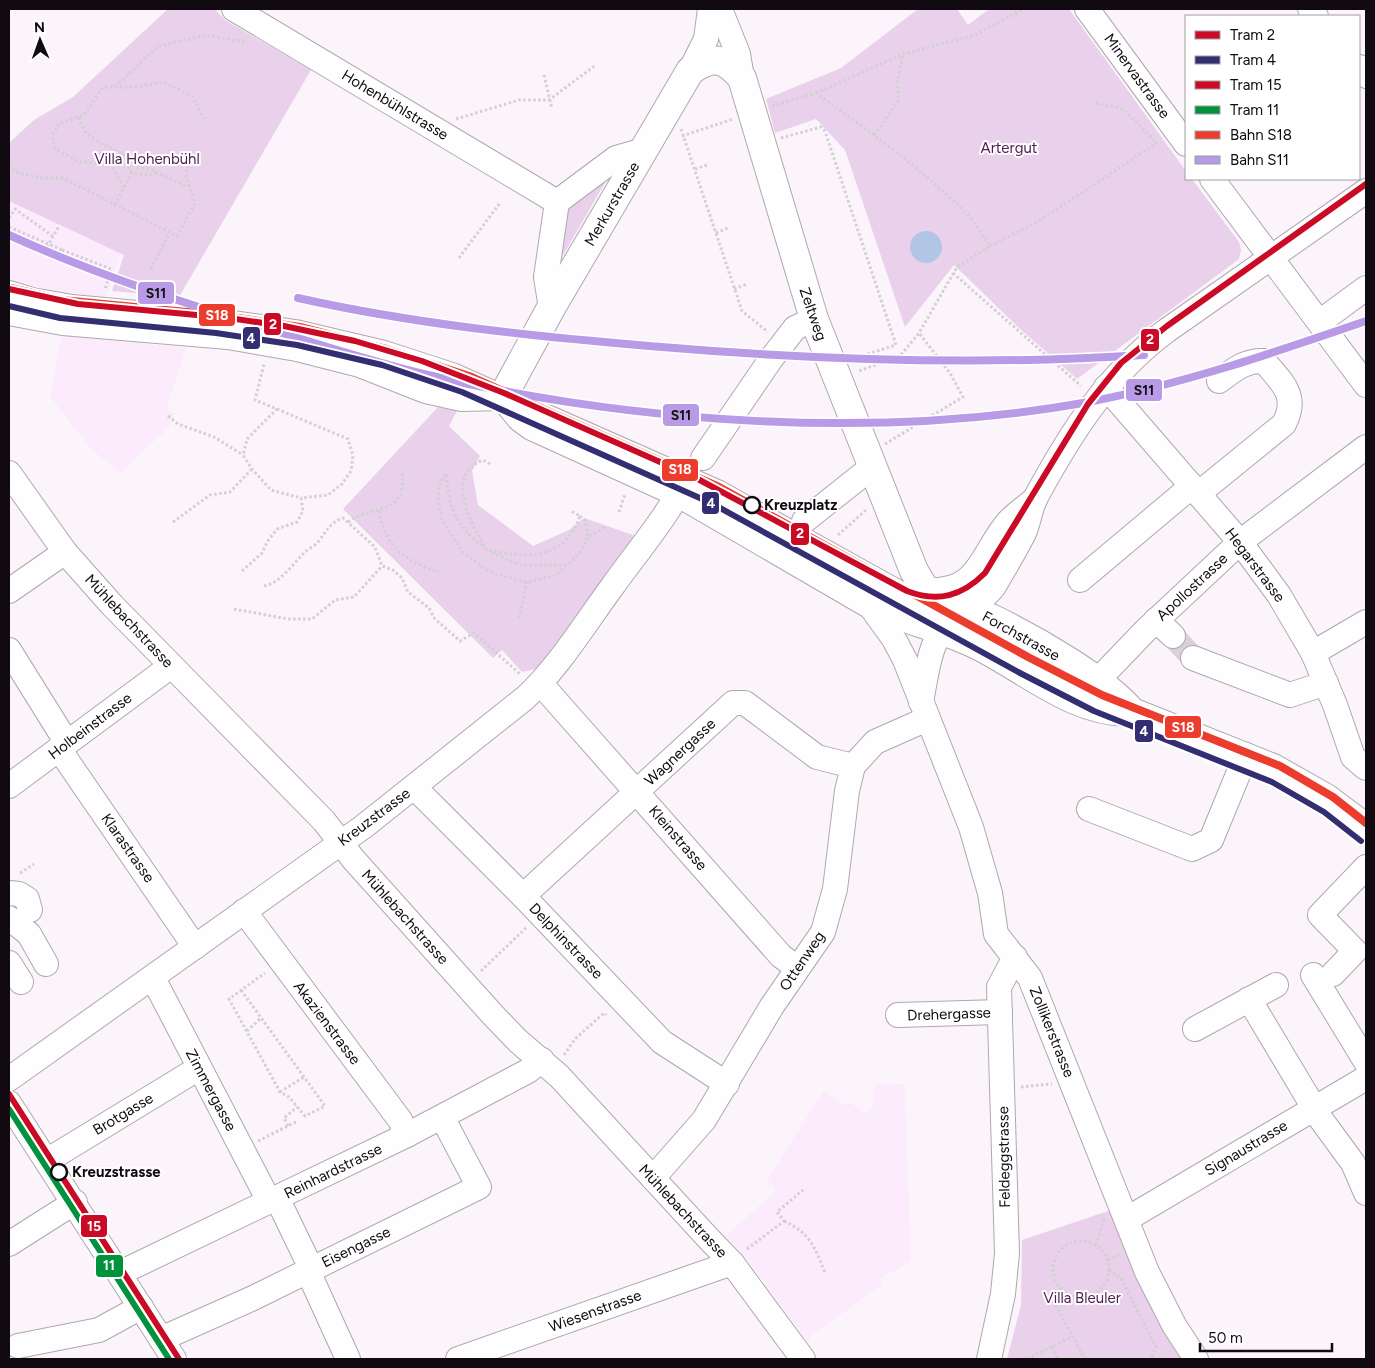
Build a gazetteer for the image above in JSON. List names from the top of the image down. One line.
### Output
{"streets":{"main road":["Merkurstrasse","Zeltweg","Forchstrasse"],"street":["Minervastrasse","Hohenbühlstrasse","Hegarstrasse","Apollostrasse","Mühlebachstrasse","Holbeinstrasse","Wagnergasse","Kreuzstrasse","Kleinstrasse","Klarastrasse","Delphinstrasse","Ottenweg","Drehergasse","Akazienstrasse","Zollikerstrasse","Zimmergasse","Brotgasse","Signaustrasse","Feldeggstrasse","Reinhardstrasse","Eisengasse","Wiesenstrasse"]},"crossings":[["Merkurstrasse","Zeltweg"],["Zeltweg","Forchstrasse"],["Hegarstrasse","Apollostrasse"],["Apollostrasse","Forchstrasse"],["Mühlebachstrasse","Holbeinstrasse"],["Mühlebachstrasse","Kreuzstrasse"],["Mühlebachstrasse","Ottenweg"],["Mühlebachstrasse","Reinhardstrasse"],["Mühlebachstrasse","Wiesenstrasse"],["Holbeinstrasse","Klarastrasse"],["Wagnergasse","Kleinstrasse"],["Wagnergasse","Delphinstrasse"],["Wagnergasse","Ottenweg"],["Kreuzstrasse","Kleinstrasse"],["Kreuzstrasse","Klarastrasse"],["Kreuzstrasse","Delphinstrasse"],["Kreuzstrasse","Akazienstrasse"],["Kreuzstrasse","Zimmergasse"],["Kleinstrasse","Ottenweg"],["Delphinstrasse","Ottenweg"],["Ottenweg","Zollikerstrasse"],["Drehergasse","Feldeggstrasse"],["Akazienstrasse","Reinhardstrasse"],["Zollikerstrasse","Signaustrasse"],["Zollikerstrasse","Feldeggstrasse"],["Zimmergasse","Brotgasse"],["Zimmergasse","Reinhardstrasse"],["Zimmergasse","Eisengasse"],["Reinhardstrasse","Eisengasse"]],"parks":["Artergut","Villa Hohenbühl","Villa Bleuler"],"places":["Kreuzplatz","Kreuzstrasse"],"lines":["tram line 2","rail line S11","rail line S18","tram line 4","tram line 15","tram line 11"],"legend":["Tram 2","Tram 4","Tram 15","Tram 11","Bahn S18","Bahn S11"],"scale_bar":"50 m","north":"top"}
